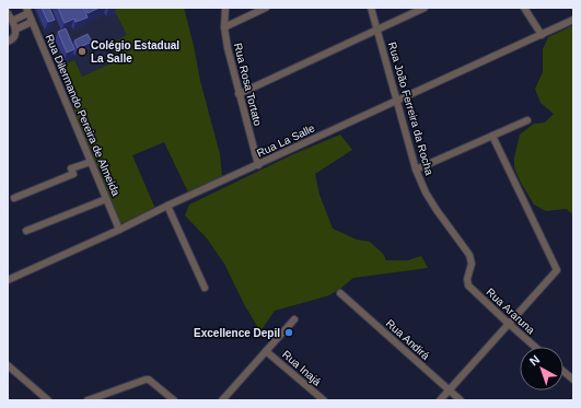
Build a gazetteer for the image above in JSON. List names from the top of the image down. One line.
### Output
{"streets":{"street":["Rua Rosa Tortato","Rua João Ferreira da Rocha","Rua Dilermando Pereira de Almeida","Rua La Salle","Rua Araruna","Rua Andirá","Rua Inajá"]},"crossings":[["Rua Rosa Tortato","Rua La Salle"],["Rua João Ferreira da Rocha","Rua La Salle"],["Rua João Ferreira da Rocha","Rua Araruna"],["Rua Dilermando Pereira de Almeida","Rua La Salle"]],"places":["Colégio Estadual La Salle","Excellence Depil"],"north":"top left"}
